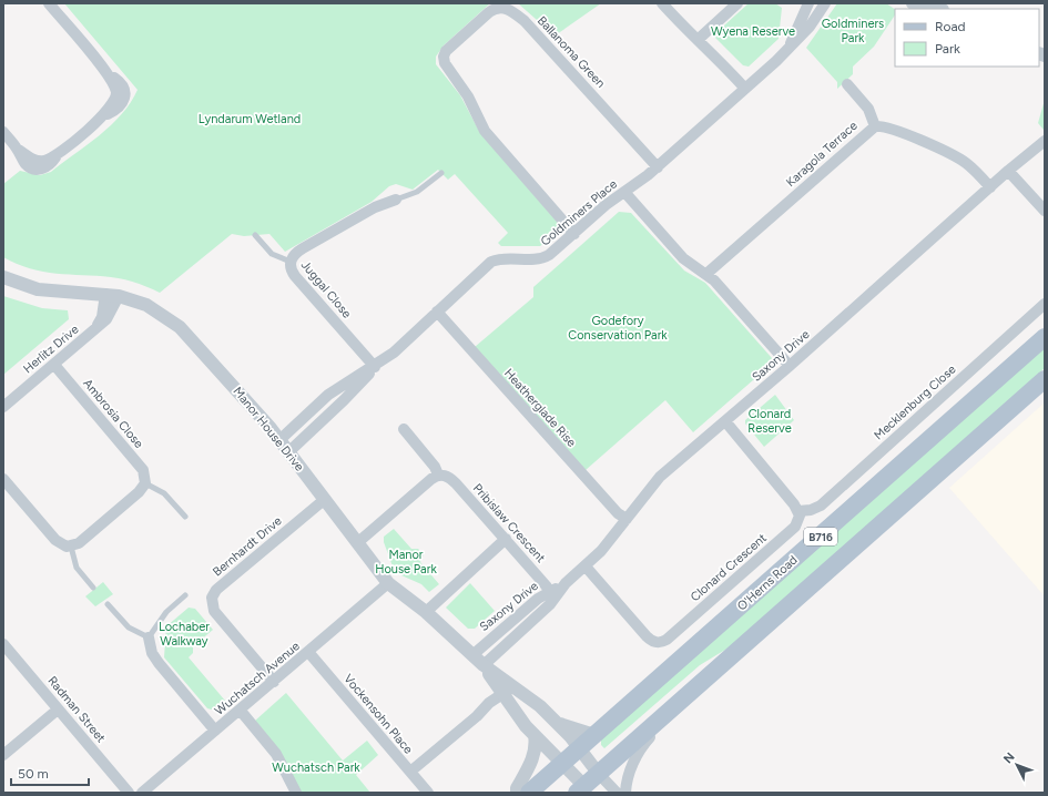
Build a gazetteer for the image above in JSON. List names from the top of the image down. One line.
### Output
{"streets":{"main road":["B716","O'Herns Road"],"street":["Ballanoma Green","Karagola Terrace","Goldminers Place","Juggal Close","Herlitz Drive","Saxony Drive","Mecklenburg Close","Heatherglade Rise","Ambrosia Close","Manor House Drive","Pribislaw Crescent","Bernhardt Drive","Clonard Crescent","Wuchatsch Avenue","Radman Street","Vockensohn Place"]},"crossings":[["Ballanoma Green","Goldminers Place"],["Karagola Terrace","Saxony Drive"],["Goldminers Place","Juggal Close"],["Goldminers Place","Heatherglade Rise"],["Goldminers Place","Manor House Drive"],["Herlitz Drive","Ambrosia Close"],["Herlitz Drive","Manor House Drive"],["Saxony Drive","Heatherglade Rise"],["Saxony Drive","Manor House Drive"],["Saxony Drive","Pribislaw Crescent"],["Saxony Drive","Clonard Crescent"],["Mecklenburg Close","Clonard Crescent"],["Manor House Drive","B716"],["Manor House Drive","Bernhardt Drive"],["Manor House Drive","O'Herns Road"],["Manor House Drive","Wuchatsch Avenue"],["Bernhardt Drive","Wuchatsch Avenue"],["Wuchatsch Avenue","Vockensohn Place"]],"parks":["Goldminers Park","Wyena Reserve","Lyndarum Wetland","Godefory Conservation Park","Clonard Reserve","Manor House Park","Lochaber Walkway","Wuchatsch Park"],"legend":["Road","Park"],"scale_bar":"50 m","north":"top left"}
